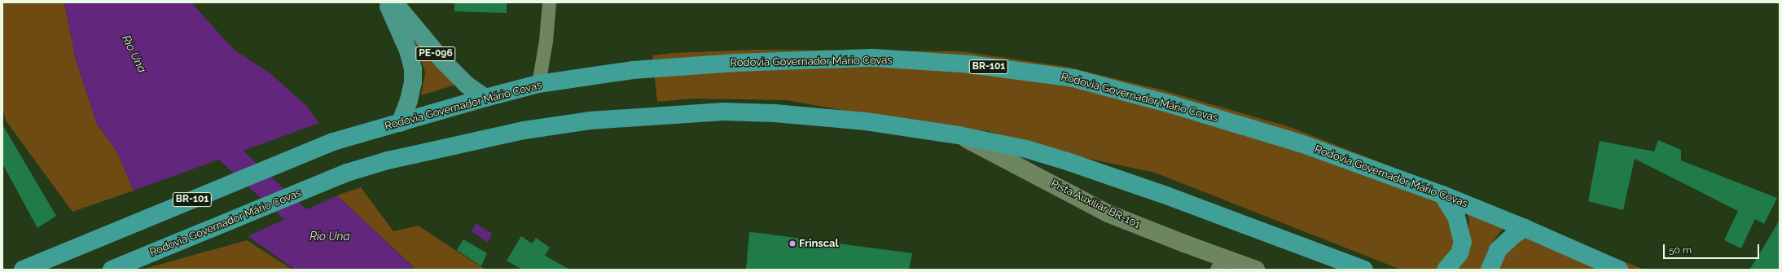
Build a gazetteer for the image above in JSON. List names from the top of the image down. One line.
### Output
{"streets":{"highway":["Rodovia Governador Mário Covas","BR-101"],"main road":["PE-096","Pista Auxiliar BR-101"]},"crossings":[["PE-096","Rodovia Governador Mário Covas"],["Rodovia Governador Mário Covas","Pista Auxiliar BR-101"]],"water":["Rio Una"],"places":["Frinscal"],"scale_bar":"50 m"}
